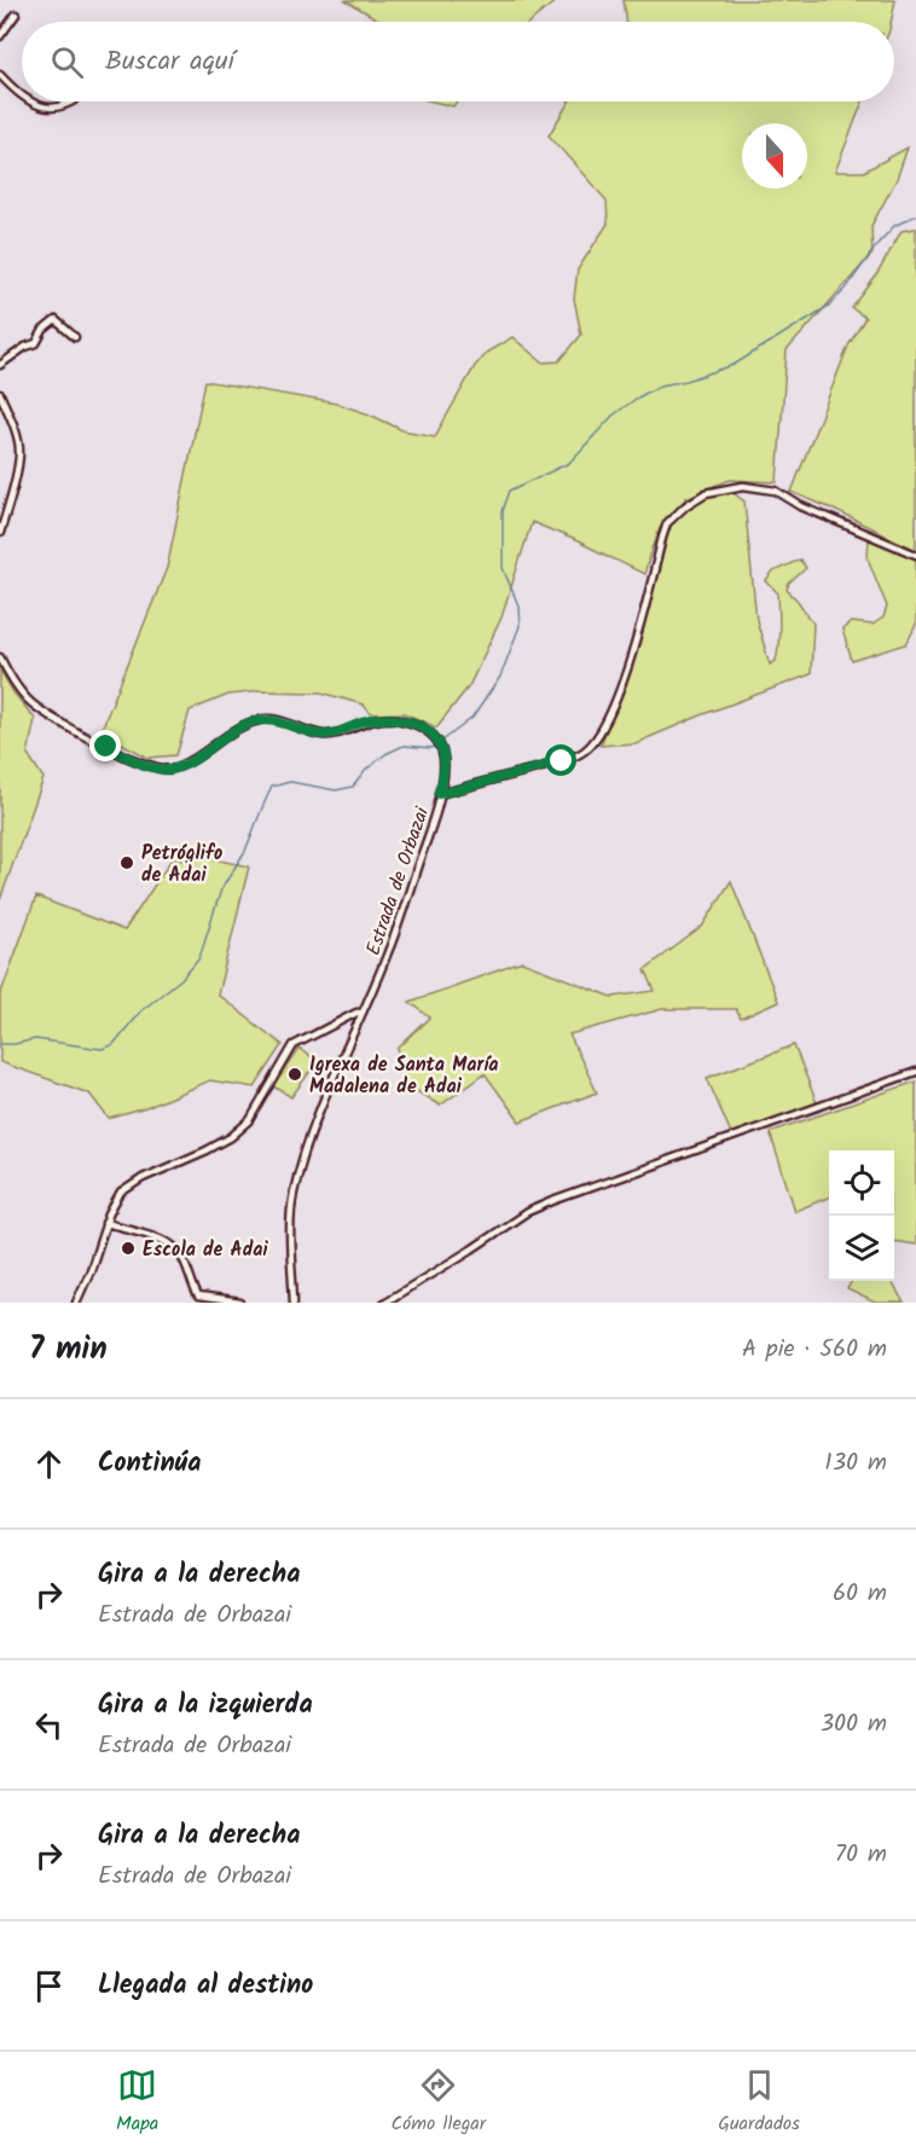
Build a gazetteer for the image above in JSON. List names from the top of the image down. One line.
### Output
{"streets":{"street":["Estrada de Orbazai"]},"places":["Petróglifo de Adai","Igrexa de Santa María Madalena de Adai","Escola de Adai"],"north":"bottom","page":{"search":"Buscar aquí","heading":["7 min","A pie · 560 m"],"list":[["Continúa","130 m"],["Gira a la derecha","Estrada de Orbazai","60 m"],["Gira a la izquierda","Estrada de Orbazai","300 m"],["Gira a la derecha","Estrada de Orbazai","70 m"],"Llegada al destino"],"nav":["Mapa","Cómo llegar","Guardados"]}}
